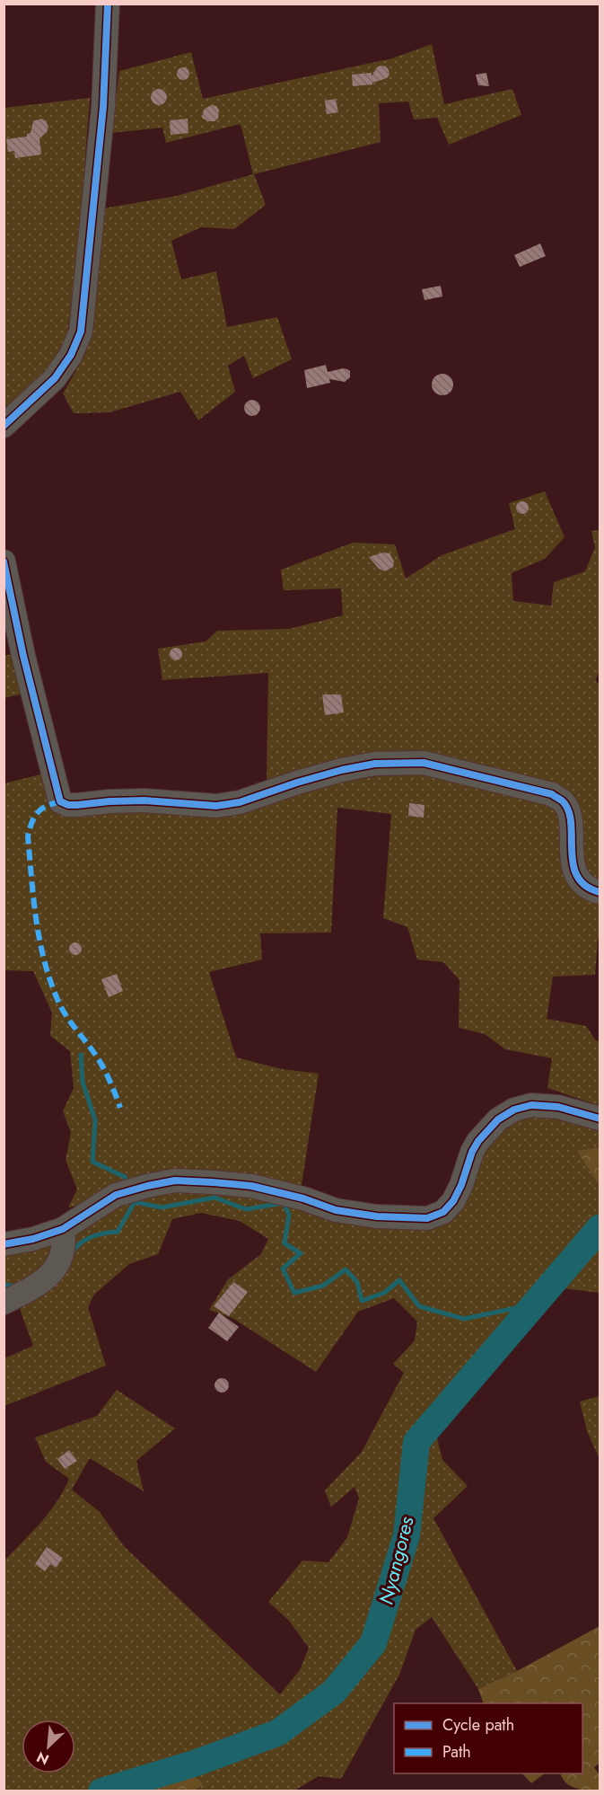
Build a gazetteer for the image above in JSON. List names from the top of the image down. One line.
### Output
{"water":["Nyangores"],"legend":["Cycle path","Path"],"north":"bottom left"}
